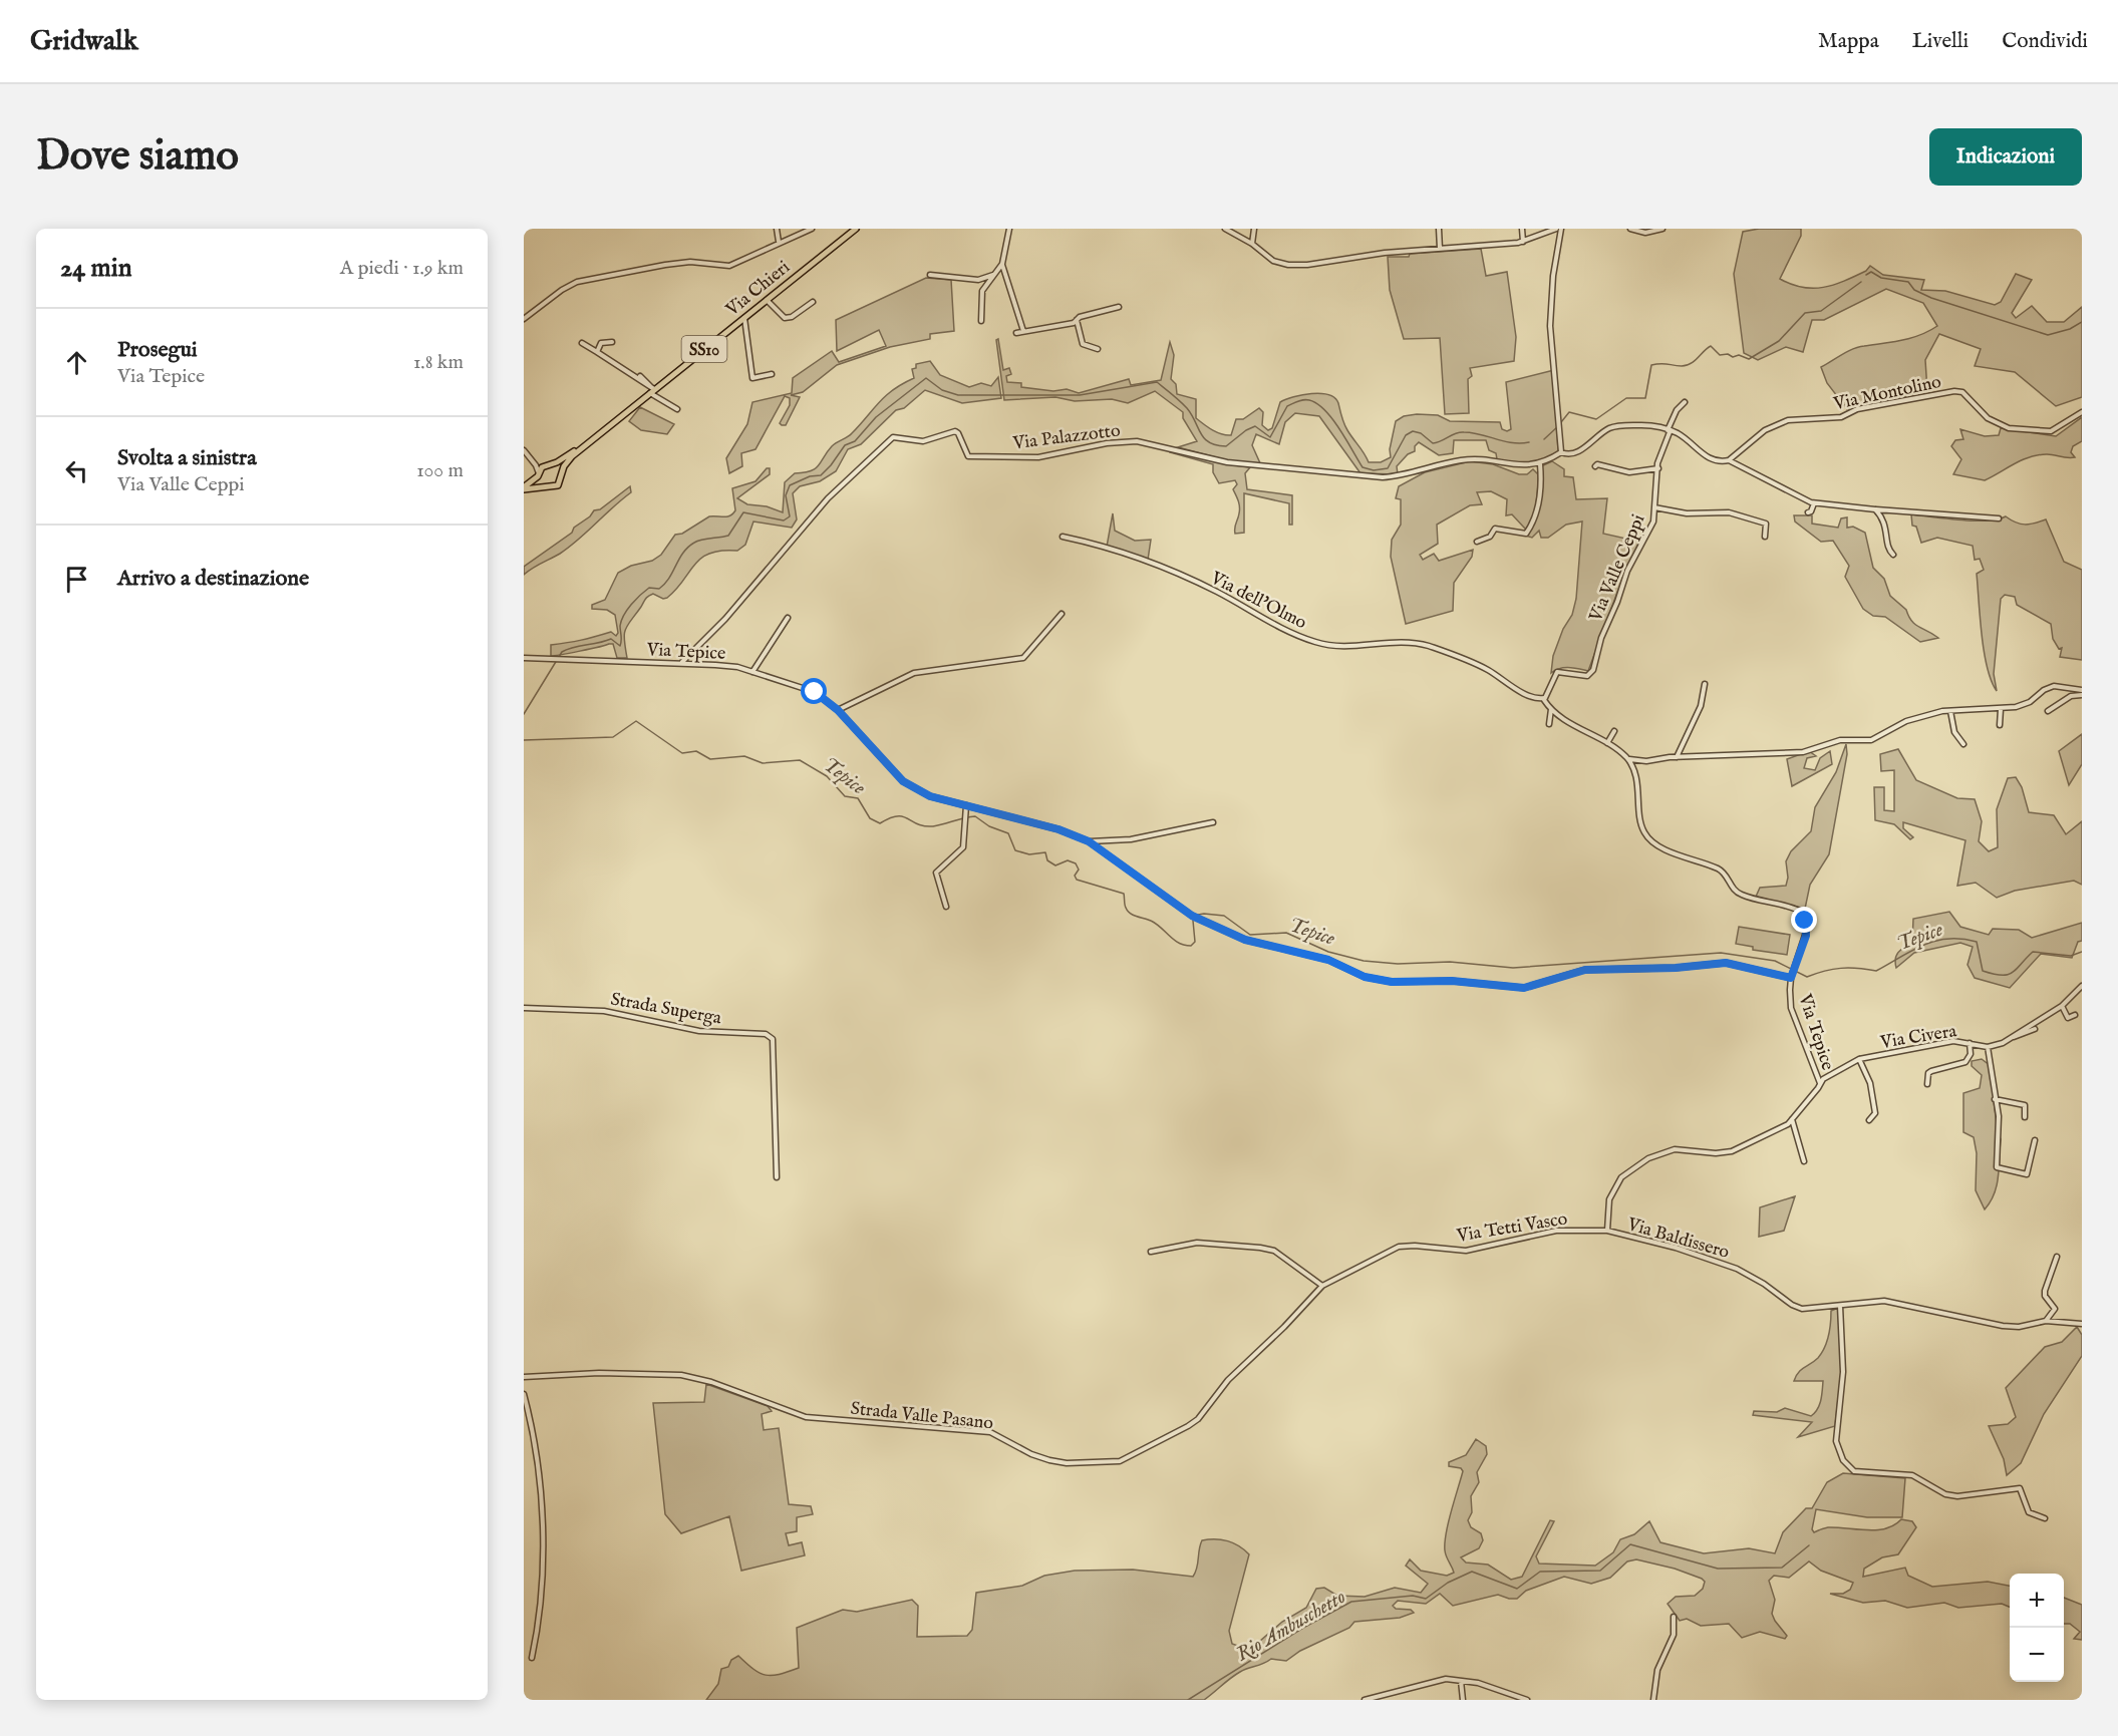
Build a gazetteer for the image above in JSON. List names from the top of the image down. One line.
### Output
{"streets":{"main road":["Via Chieri","SS10"],"street":["Via Montolino","Via Palazzotto","Via Valle Ceppi","Via dell'Olmo","Via Tepice","Strada Superga","Via Civera","Via Tetti Vasco","Via Baldissero","Strada Valle Pasano"]},"crossings":[["Via Palazzotto","Via Valle Ceppi"],["Via Palazzotto","Via Tepice"],["Via Valle Ceppi","Via dell'Olmo"],["Via Tepice","Via Civera"],["Via Tepice","Via Tetti Vasco"],["Via Tepice","Via Baldissero"],["Via Tetti Vasco","Via Baldissero"],["Via Tetti Vasco","Strada Valle Pasano"]],"water":["Tepice","Rio Ambuschetto"],"page":{"header":"Gridwalk","nav":["Mappa","Livelli","Condividi"],"buttons":"Indicazioni","title":"Dove siamo","heading":["24 min","A piedi · 1.9 km"],"list":[["Prosegui","Via Tepice","1.8 km"],["Svolta a sinistra","Via Valle Ceppi","100 m"],"Arrivo a destinazione"],"map_buttons":["+","−"]}}
